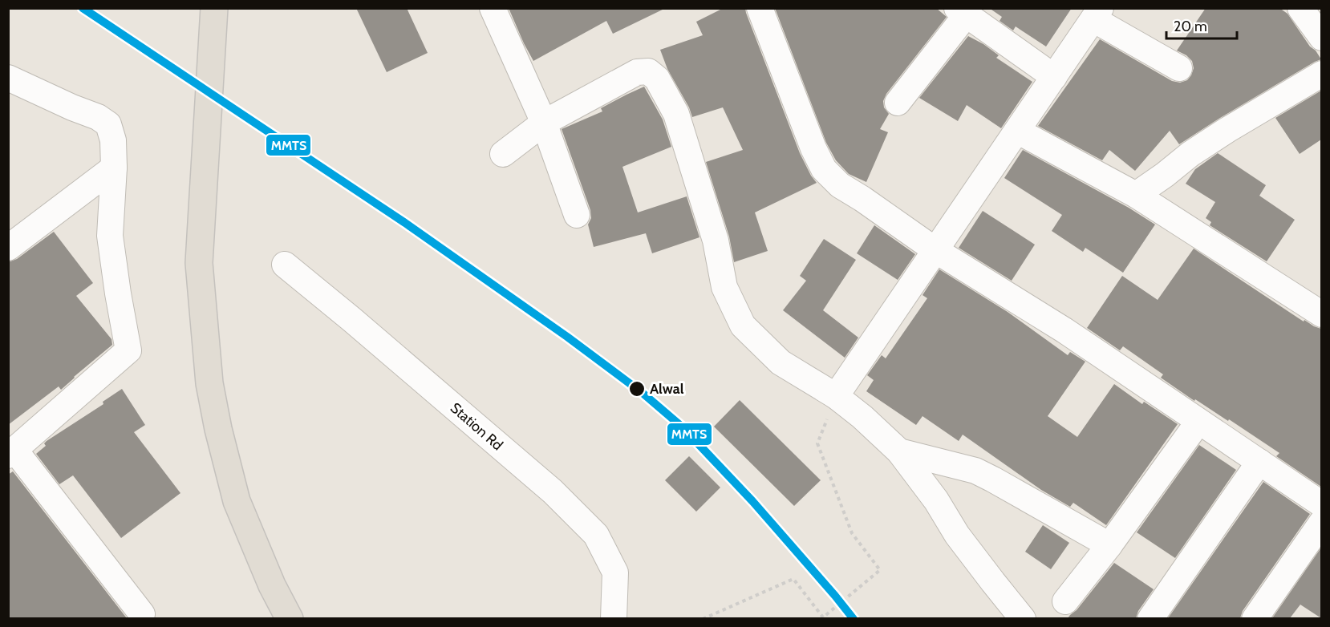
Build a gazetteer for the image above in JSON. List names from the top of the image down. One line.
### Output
{"streets":{"street":["Station Rd"]},"places":["Alwal"],"lines":["transit line MMTS"],"scale_bar":"20 m"}
